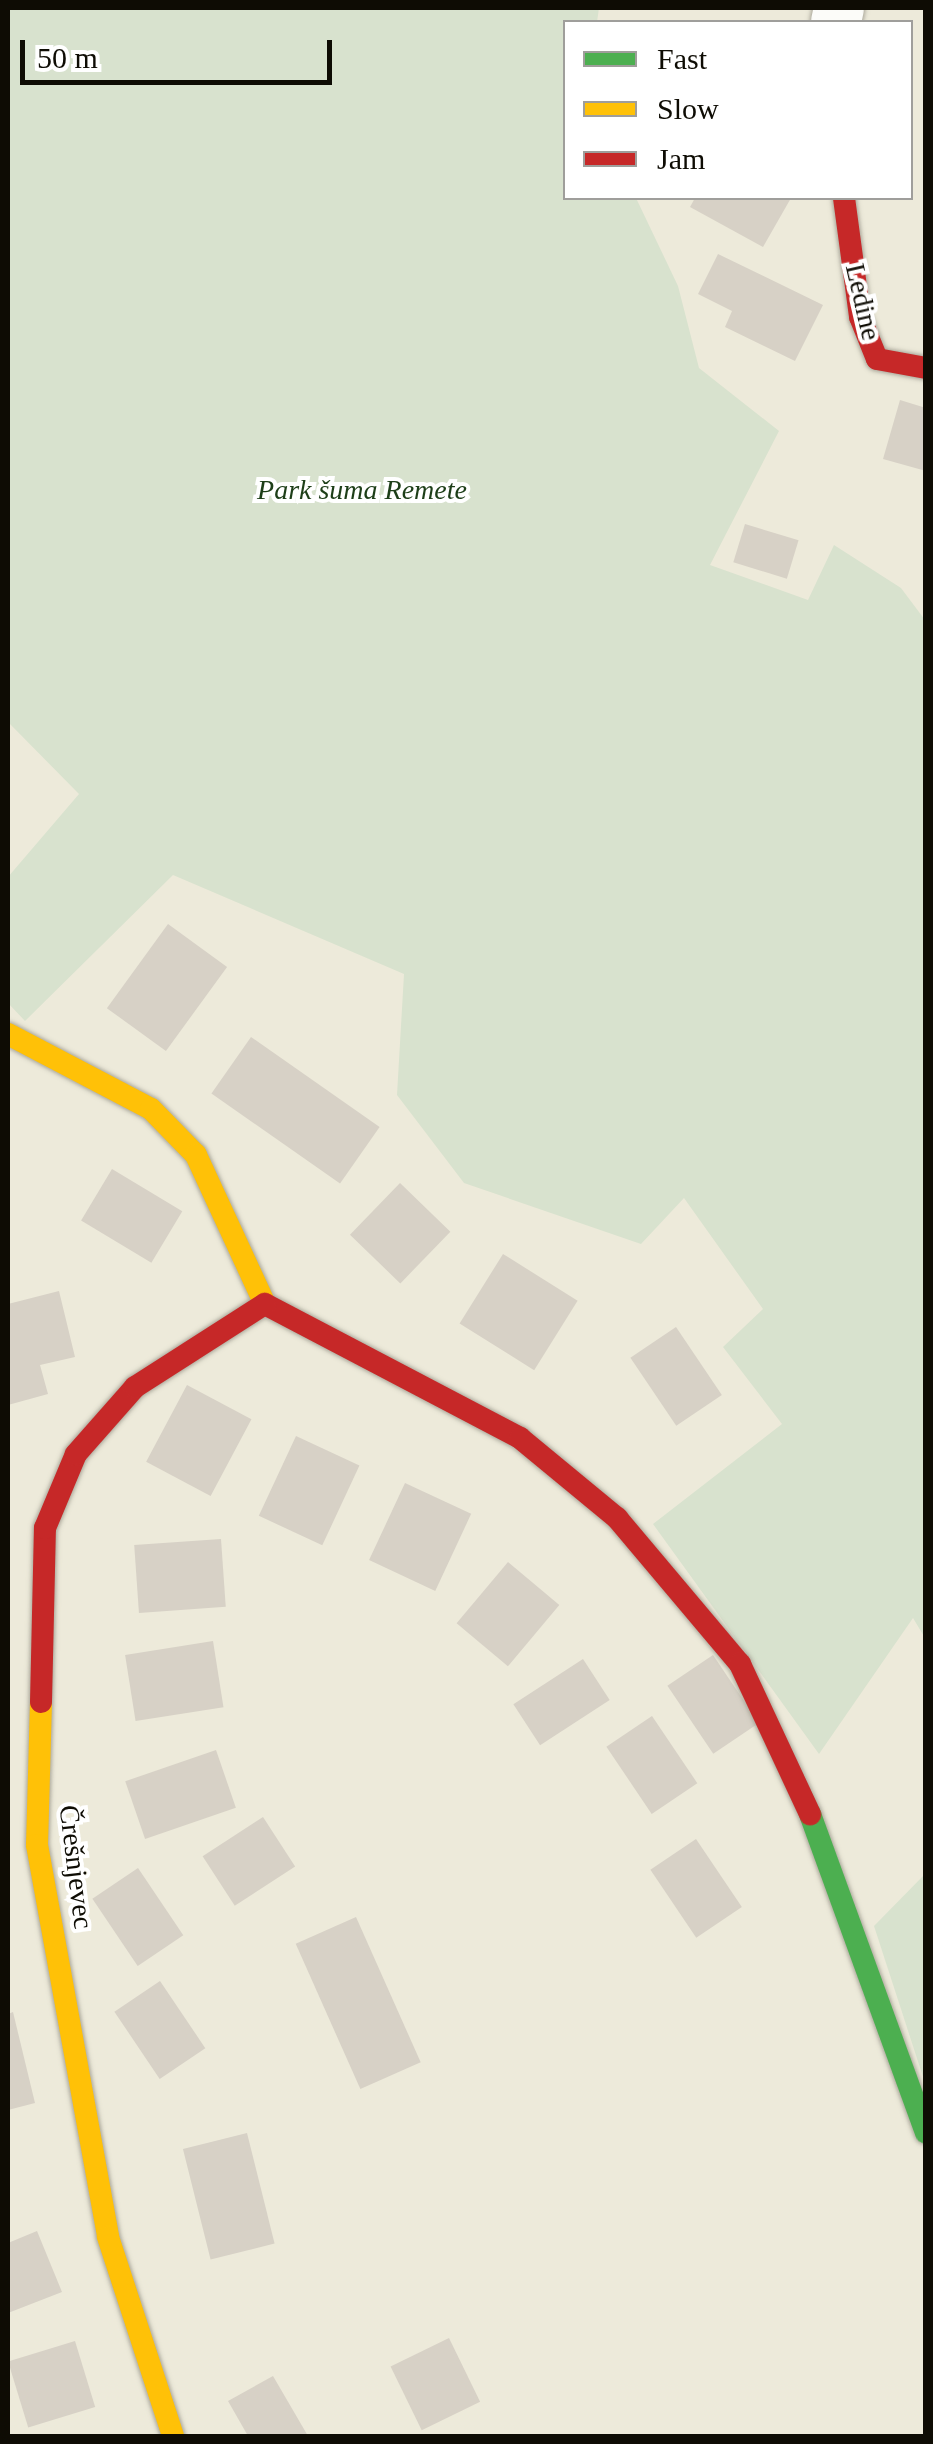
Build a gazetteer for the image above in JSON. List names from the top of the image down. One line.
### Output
{"streets":{"street":["Ledine","Črešnjevec"]},"parks":["Park šuma Remete"],"legend":["Fast","Slow","Jam"],"scale_bar":"50 m"}
